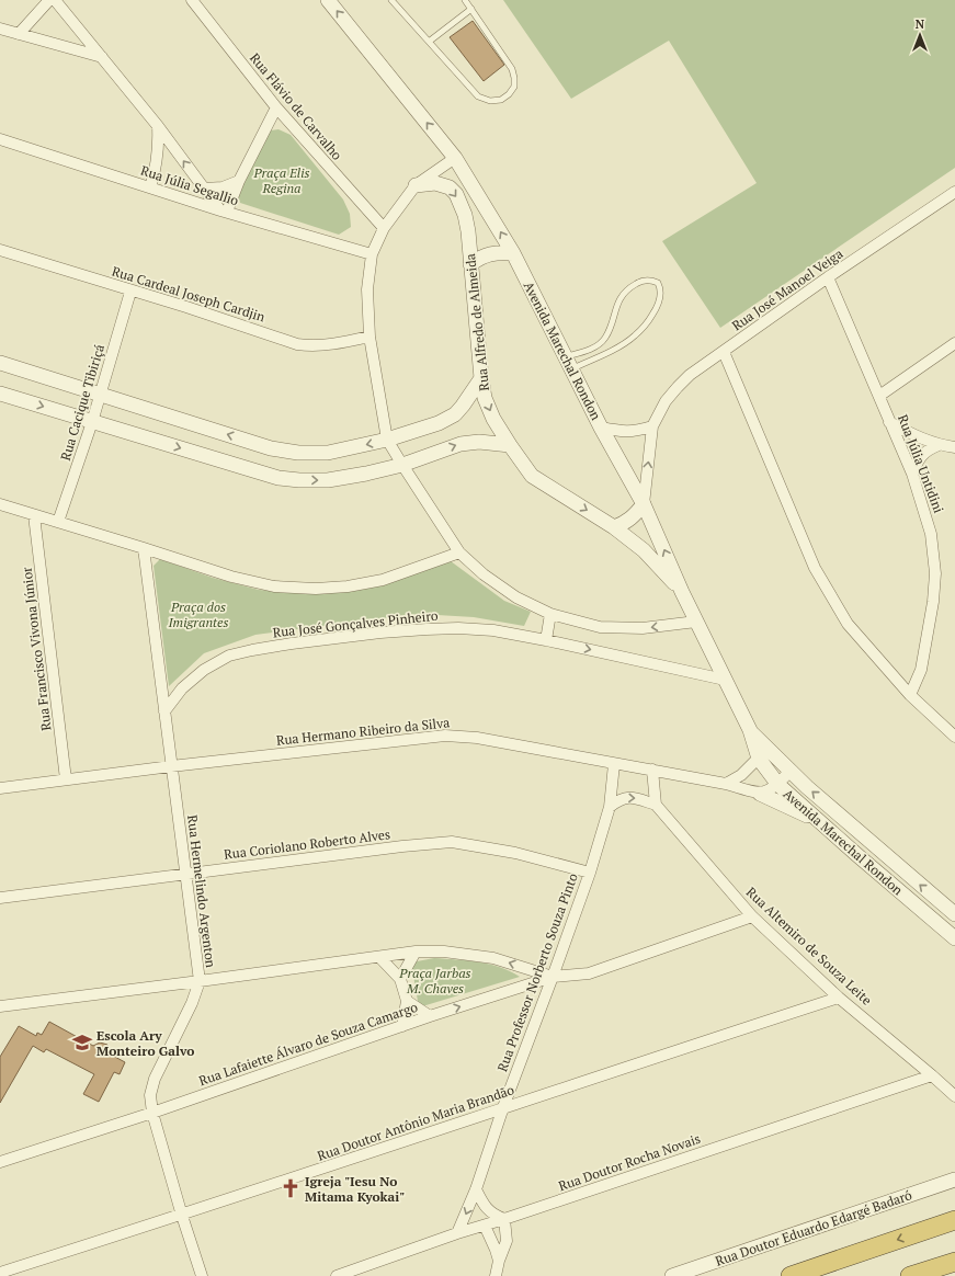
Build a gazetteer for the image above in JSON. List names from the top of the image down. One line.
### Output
{"streets":{"street":["Rua Flávio de Carvalho","Rua Júlia Segallio","Rua José Manoel Veiga","Rua Cardeal Joseph Cardjin","Rua Alfredo de Almeida","Avenida Marechal Rondon","Rua Cacique Tibiriçá","Rua Júlia Untidini","Rua José Gonçalves Pinheiro","Rua Francisco Vivona Júnior","Rua Hermano Ribeiro da Silva","Rua Coriolano Roberto Alves","Rua Hermelindo Argenton","Rua Altemiro de Souza Leite","Rua Professor Norberto Souza Pinto","Rua Lafaiette Álvaro de Souza Camargo","Rua Doutor Antônio Maria Brandão","Rua Doutor Rocha Novais","Rua Doutor Eduardo Edargé Badaró"]},"crossings":[["Rua José Manoel Veiga","Avenida Marechal Rondon"],["Rua José Manoel Veiga","Rua Júlia Untidini"],["Rua Cardeal Joseph Cardjin","Rua Cacique Tibiriçá"],["Rua Alfredo de Almeida","Avenida Marechal Rondon"],["Avenida Marechal Rondon","Rua José Gonçalves Pinheiro"],["Rua José Gonçalves Pinheiro","Rua Hermelindo Argenton"],["Rua Francisco Vivona Júnior","Rua Hermano Ribeiro da Silva"],["Rua Hermano Ribeiro da Silva","Rua Hermelindo Argenton"],["Rua Hermano Ribeiro da Silva","Rua Professor Norberto Souza Pinto"],["Rua Coriolano Roberto Alves","Rua Hermelindo Argenton"],["Rua Coriolano Roberto Alves","Rua Professor Norberto Souza Pinto"],["Rua Hermelindo Argenton","Rua Lafaiette Álvaro de Souza Camargo"],["Rua Hermelindo Argenton","Rua Doutor Antônio Maria Brandão"],["Rua Altemiro de Souza Leite","Rua Lafaiette Álvaro de Souza Camargo"],["Rua Altemiro de Souza Leite","Rua Doutor Antônio Maria Brandão"],["Rua Altemiro de Souza Leite","Rua Doutor Rocha Novais"],["Rua Professor Norberto Souza Pinto","Rua Lafaiette Álvaro de Souza Camargo"],["Rua Professor Norberto Souza Pinto","Rua Doutor Antônio Maria Brandão"],["Rua Professor Norberto Souza Pinto","Rua Doutor Rocha Novais"]],"parks":["Praça Elis Regina","Praça dos Imigrantes","Praça Jarbas M. Chaves"],"places":{"school or university":["Escola Ary Monteiro Galvo"],"church":["Igreja \"Iesu No Mitama Kyokai\""]},"north":"top"}
